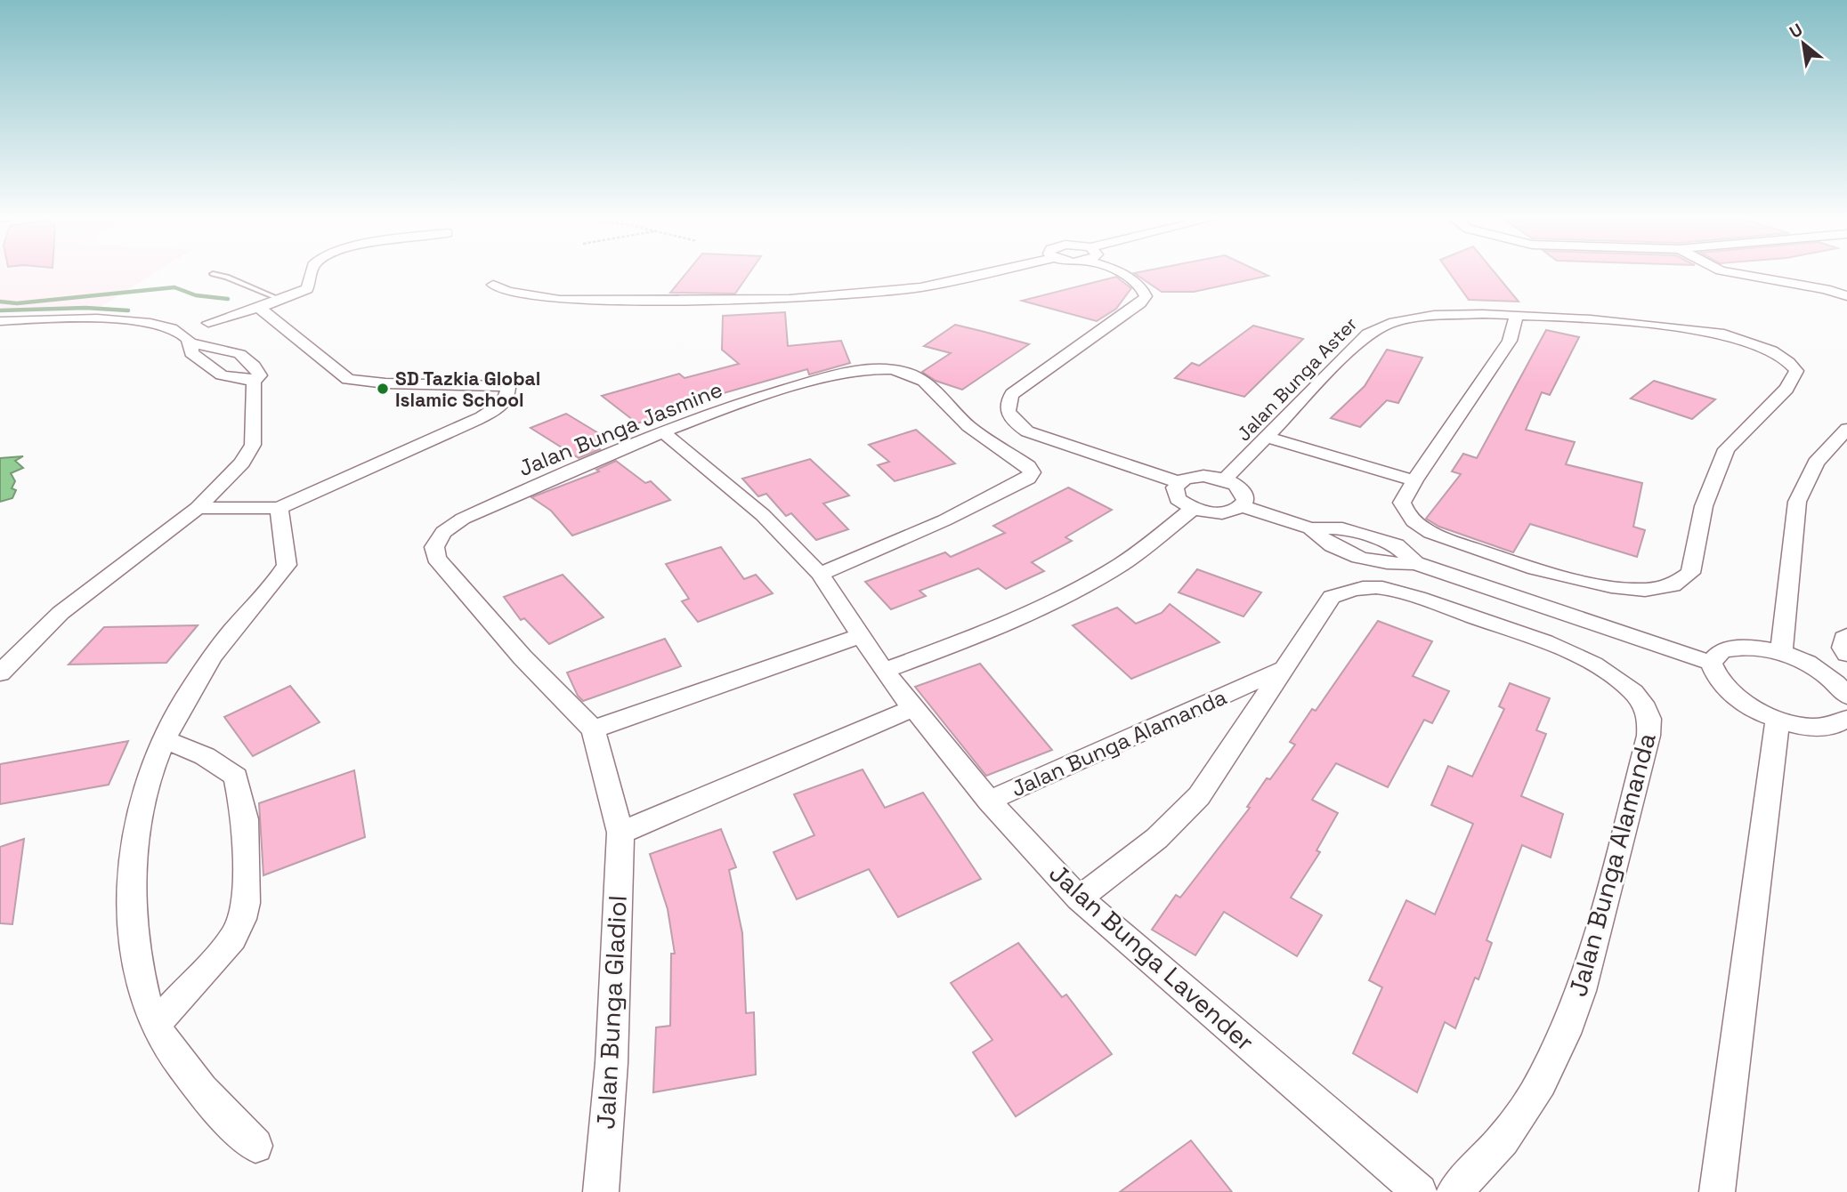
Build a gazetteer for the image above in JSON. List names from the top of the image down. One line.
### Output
{"streets":{"street":["Jalan Bunga Aster","Jalan Bunga Jasmine","Jalan Bunga Alamanda","Jalan Bunga Lavender","Jalan Bunga Gladiol"]},"crossings":[["Jalan Bunga Jasmine","Jalan Bunga Lavender"],["Jalan Bunga Jasmine","Jalan Bunga Gladiol"],["Jalan Bunga Alamanda","Jalan Bunga Lavender"]],"places":["SD Tazkia Global Islamic School"],"north":"top left"}
